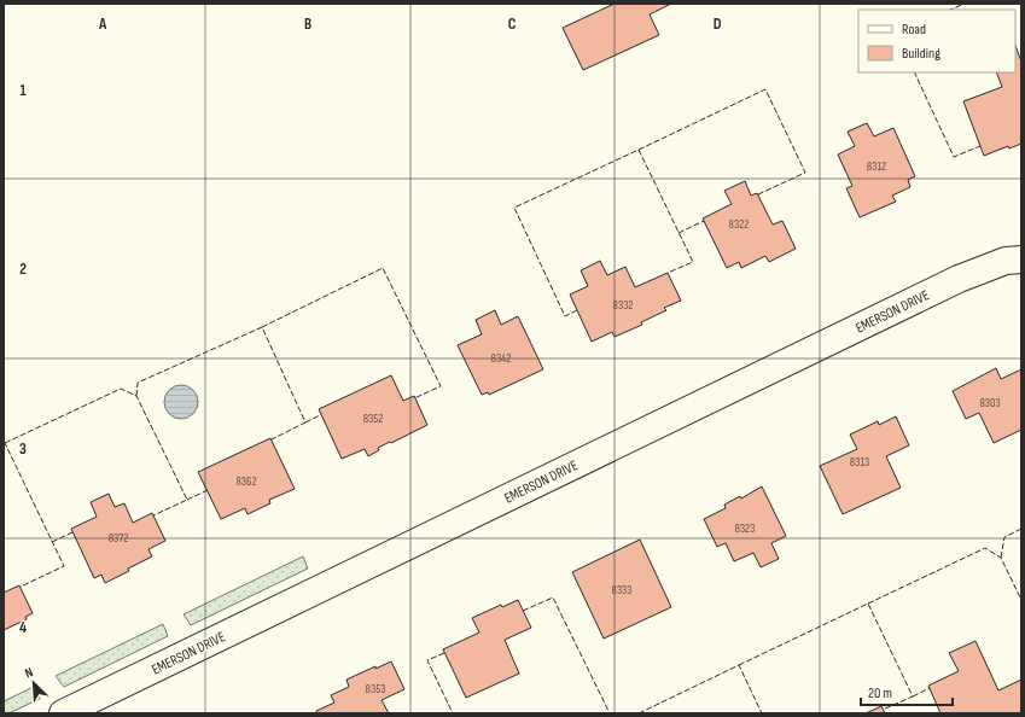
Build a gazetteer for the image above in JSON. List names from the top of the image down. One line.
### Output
{"streets":{"street":["EMERSON DRIVE"]},"house_numbers":["8312","8322","8332","8342","8303","8352","8313","8362","8323","8372","8333","8353"],"legend":["Road","Building"],"scale_bar":"20 m","north":"top left","grid":{"columns":["A","B","C","D"],"rows":["1","2","3","4"]}}
